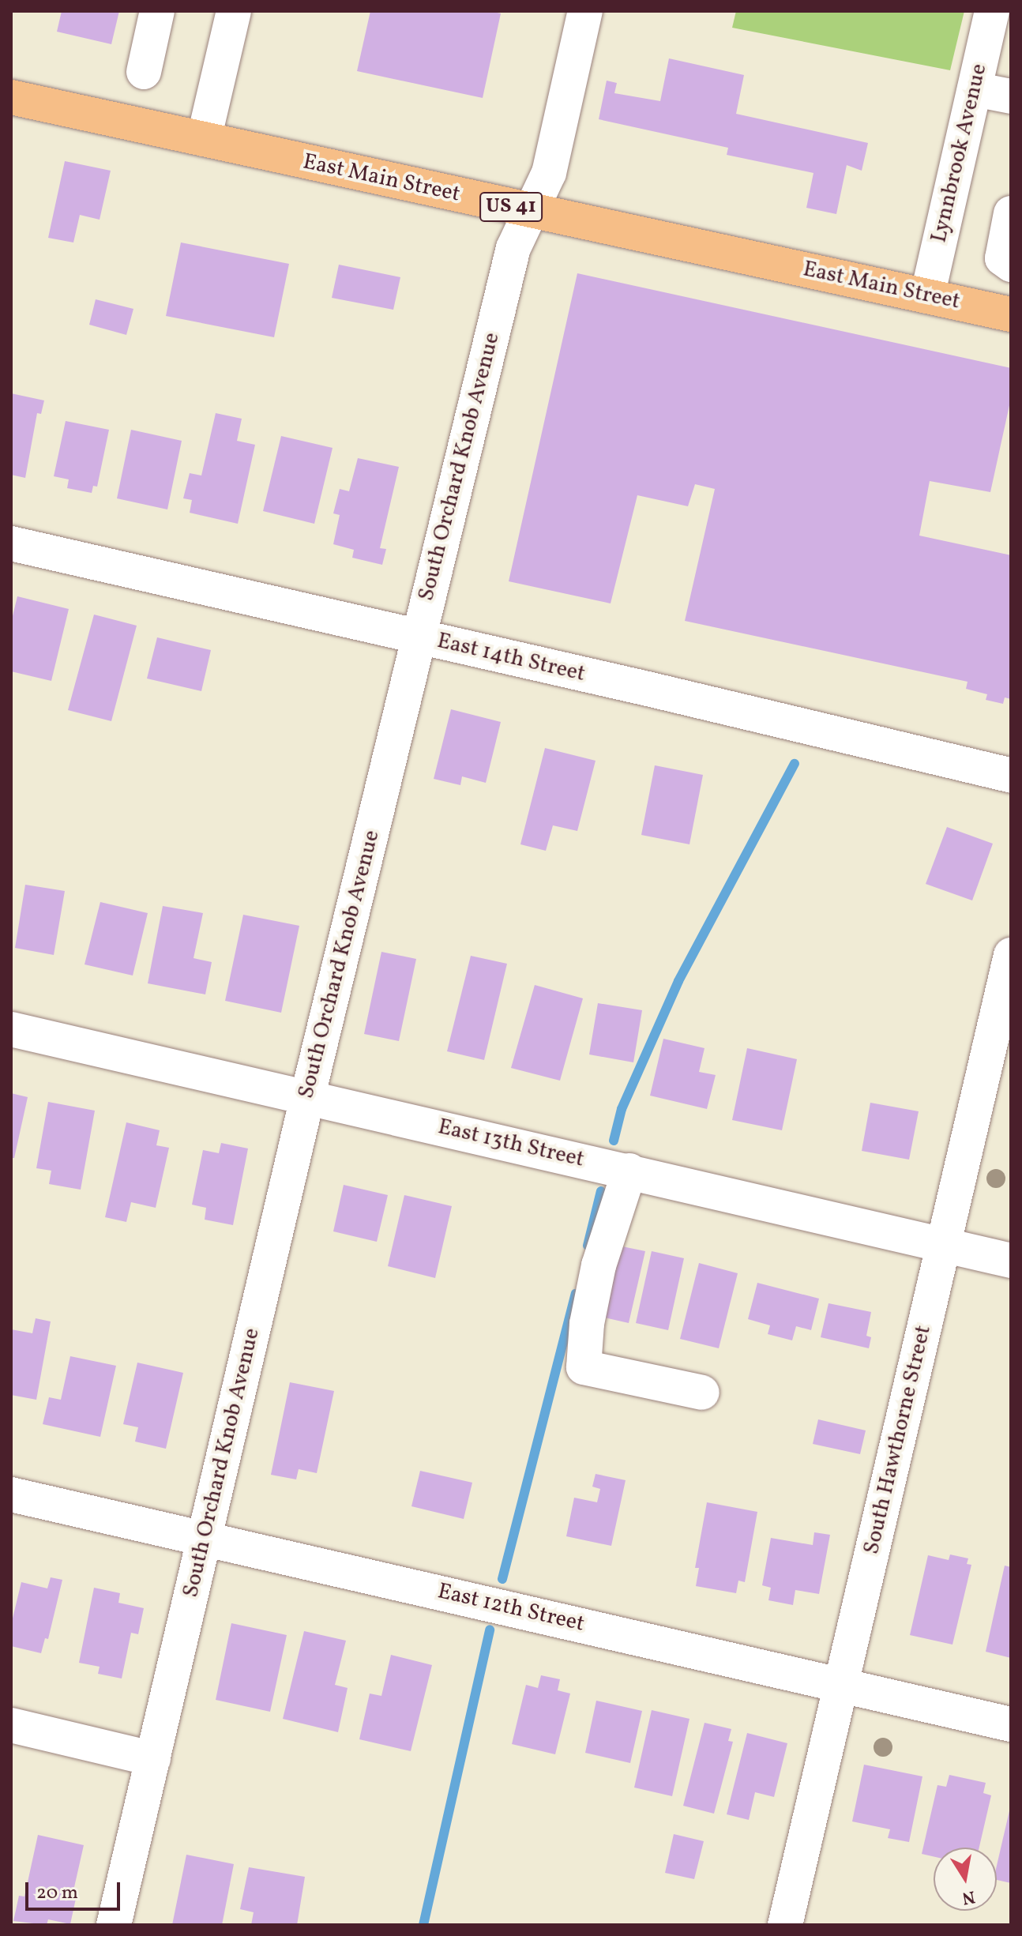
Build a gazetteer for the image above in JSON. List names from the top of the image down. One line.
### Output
{"streets":{"main road":["East Main Street","US 41"],"street":["Lynnbrook Avenue","South Orchard Knob Avenue","East 14th Street","East 13th Street","South Hawthorne Street","East 12th Street"]},"crossings":[["Lynnbrook Avenue","East Main Street"],["East Main Street","South Orchard Knob Avenue"],["South Orchard Knob Avenue","East 14th Street"],["South Orchard Knob Avenue","East 13th Street"],["South Orchard Knob Avenue","East 12th Street"],["East 13th Street","South Hawthorne Street"],["South Hawthorne Street","East 12th Street"]],"scale_bar":"20 m","north":"bottom"}
